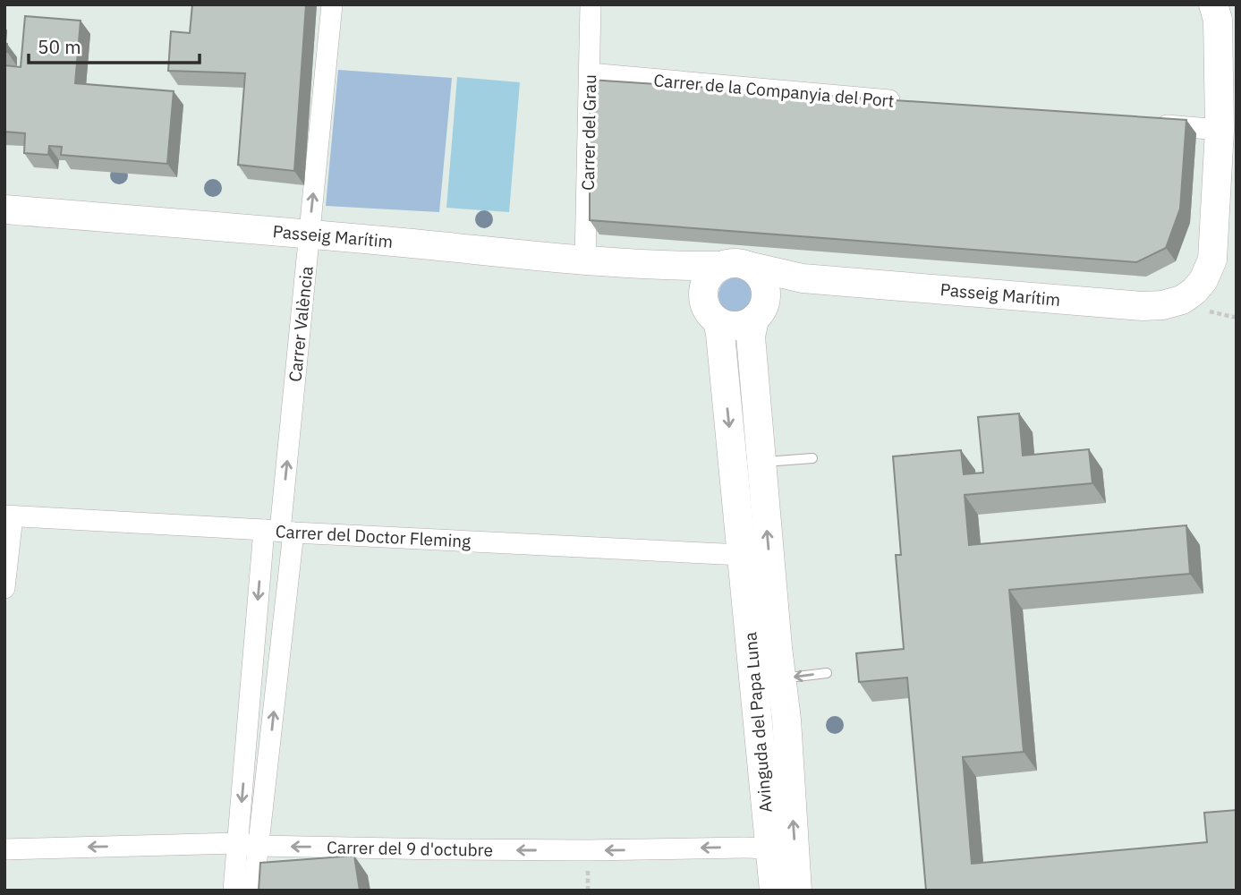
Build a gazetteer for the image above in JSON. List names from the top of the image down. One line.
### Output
{"streets":{"street":["Carrer de la Companyia del Port","Carrer del Grau","Passeig Marítim","Carrer València","Carrer del Doctor Fleming","Avinguda del Papa Luna","Carrer del 9 d'octubre"]},"crossings":[["Carrer de la Companyia del Port","Carrer del Grau"],["Carrer del Grau","Passeig Marítim"],["Passeig Marítim","Carrer València"],["Passeig Marítim","Avinguda del Papa Luna"],["Carrer València","Carrer del Doctor Fleming"],["Carrer València","Carrer del 9 d'octubre"],["Carrer del Doctor Fleming","Avinguda del Papa Luna"],["Avinguda del Papa Luna","Carrer del 9 d'octubre"]],"one_way":["Carrer del 9 d'octubre"],"scale_bar":"50 m"}
